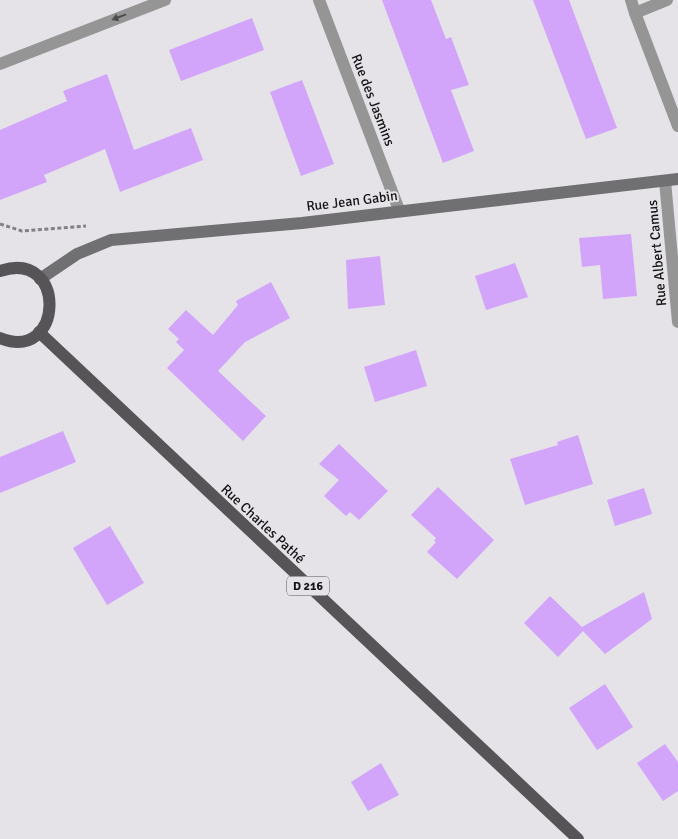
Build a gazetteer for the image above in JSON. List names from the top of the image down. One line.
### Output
{"streets":{"main road":["Rue Charles Pathé","D 216"],"street":["Rue des Jasmins","Rue Jean Gabin","Rue Albert Camus"]},"crossings":[["Rue des Jasmins","Rue Jean Gabin"],["Rue Jean Gabin","Rue Albert Camus"]]}
